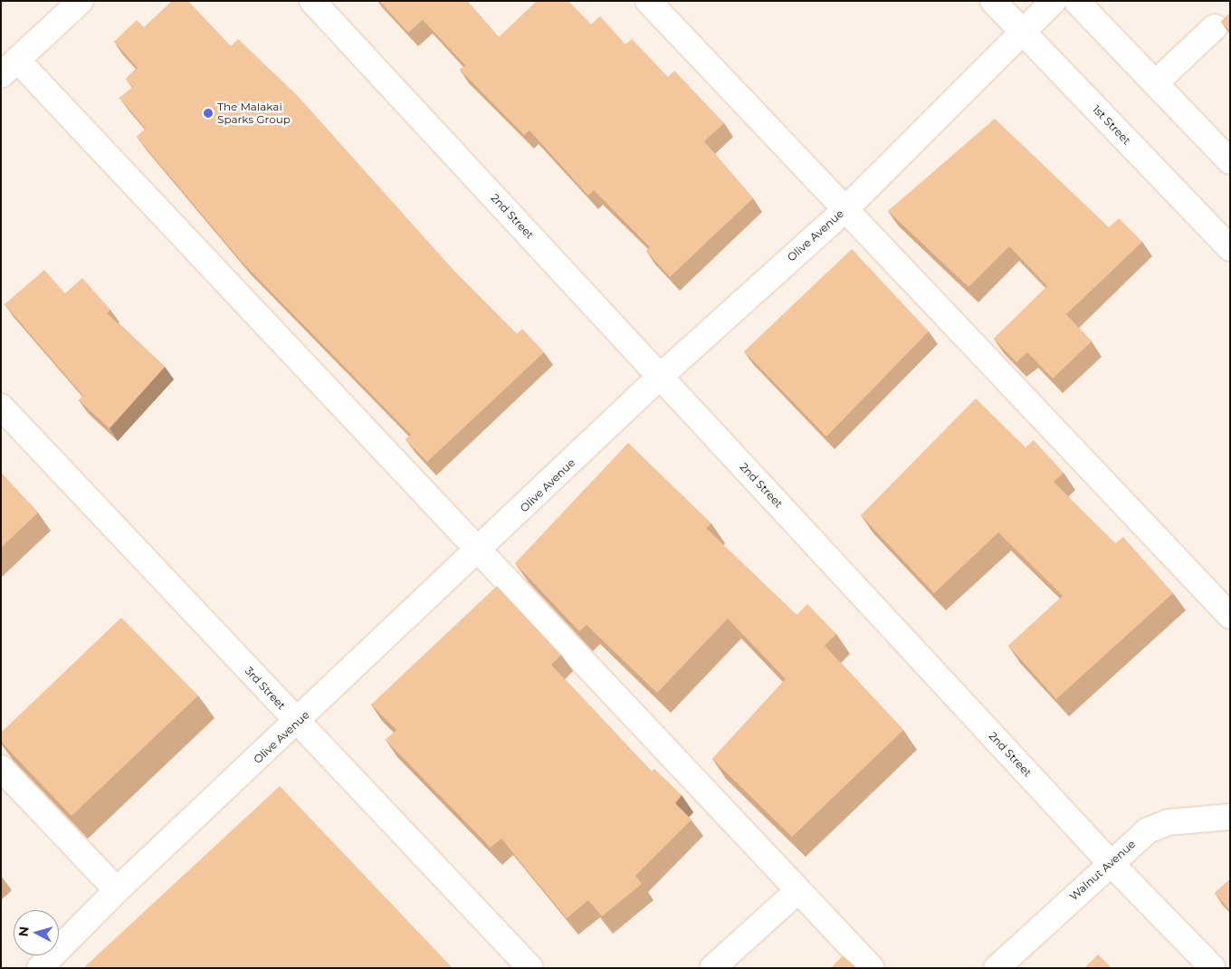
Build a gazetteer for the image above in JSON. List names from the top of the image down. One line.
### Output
{"streets":{"street":["1st Street","2nd Street","Olive Avenue","3rd Street","Walnut Avenue"]},"crossings":[["1st Street","Olive Avenue"],["2nd Street","Olive Avenue"],["2nd Street","Walnut Avenue"],["Olive Avenue","3rd Street"]],"places":["The Malakai Sparks Group"],"north":"left"}
